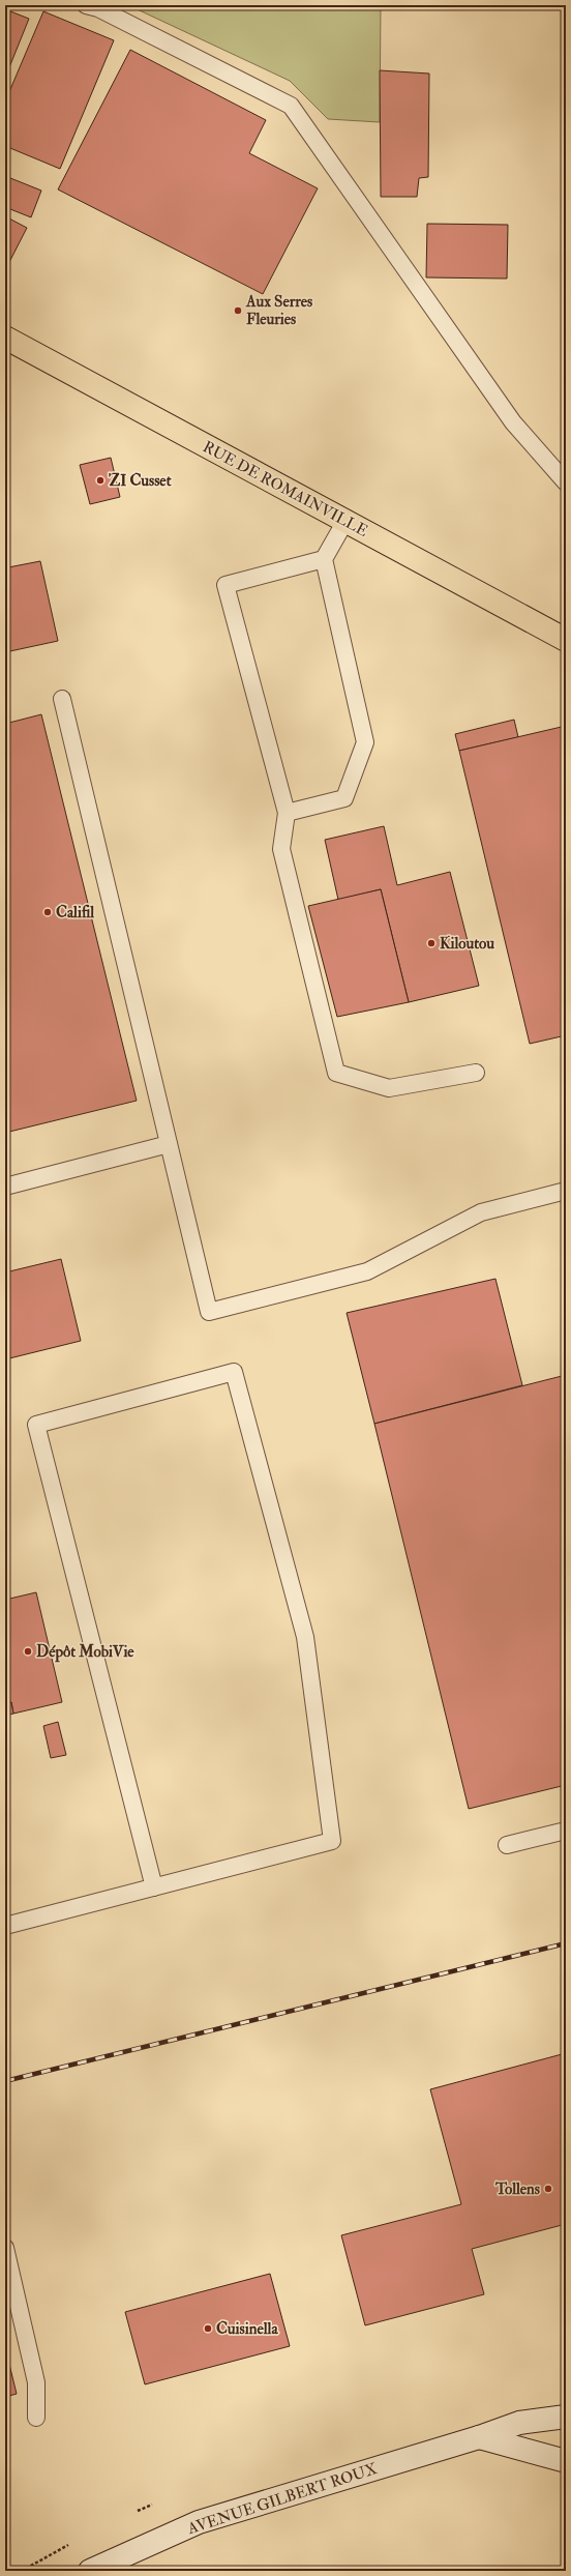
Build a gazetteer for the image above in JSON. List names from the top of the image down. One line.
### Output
{"streets":{"main road":["RUE DE ROMAINVILLE","AVENUE GILBERT ROUX"]},"places":["Aux Serres Fleuries","ZI Cusset","Califil","Kiloutou","Dépôt MobiVie","Tollens","Cuisinella"]}
